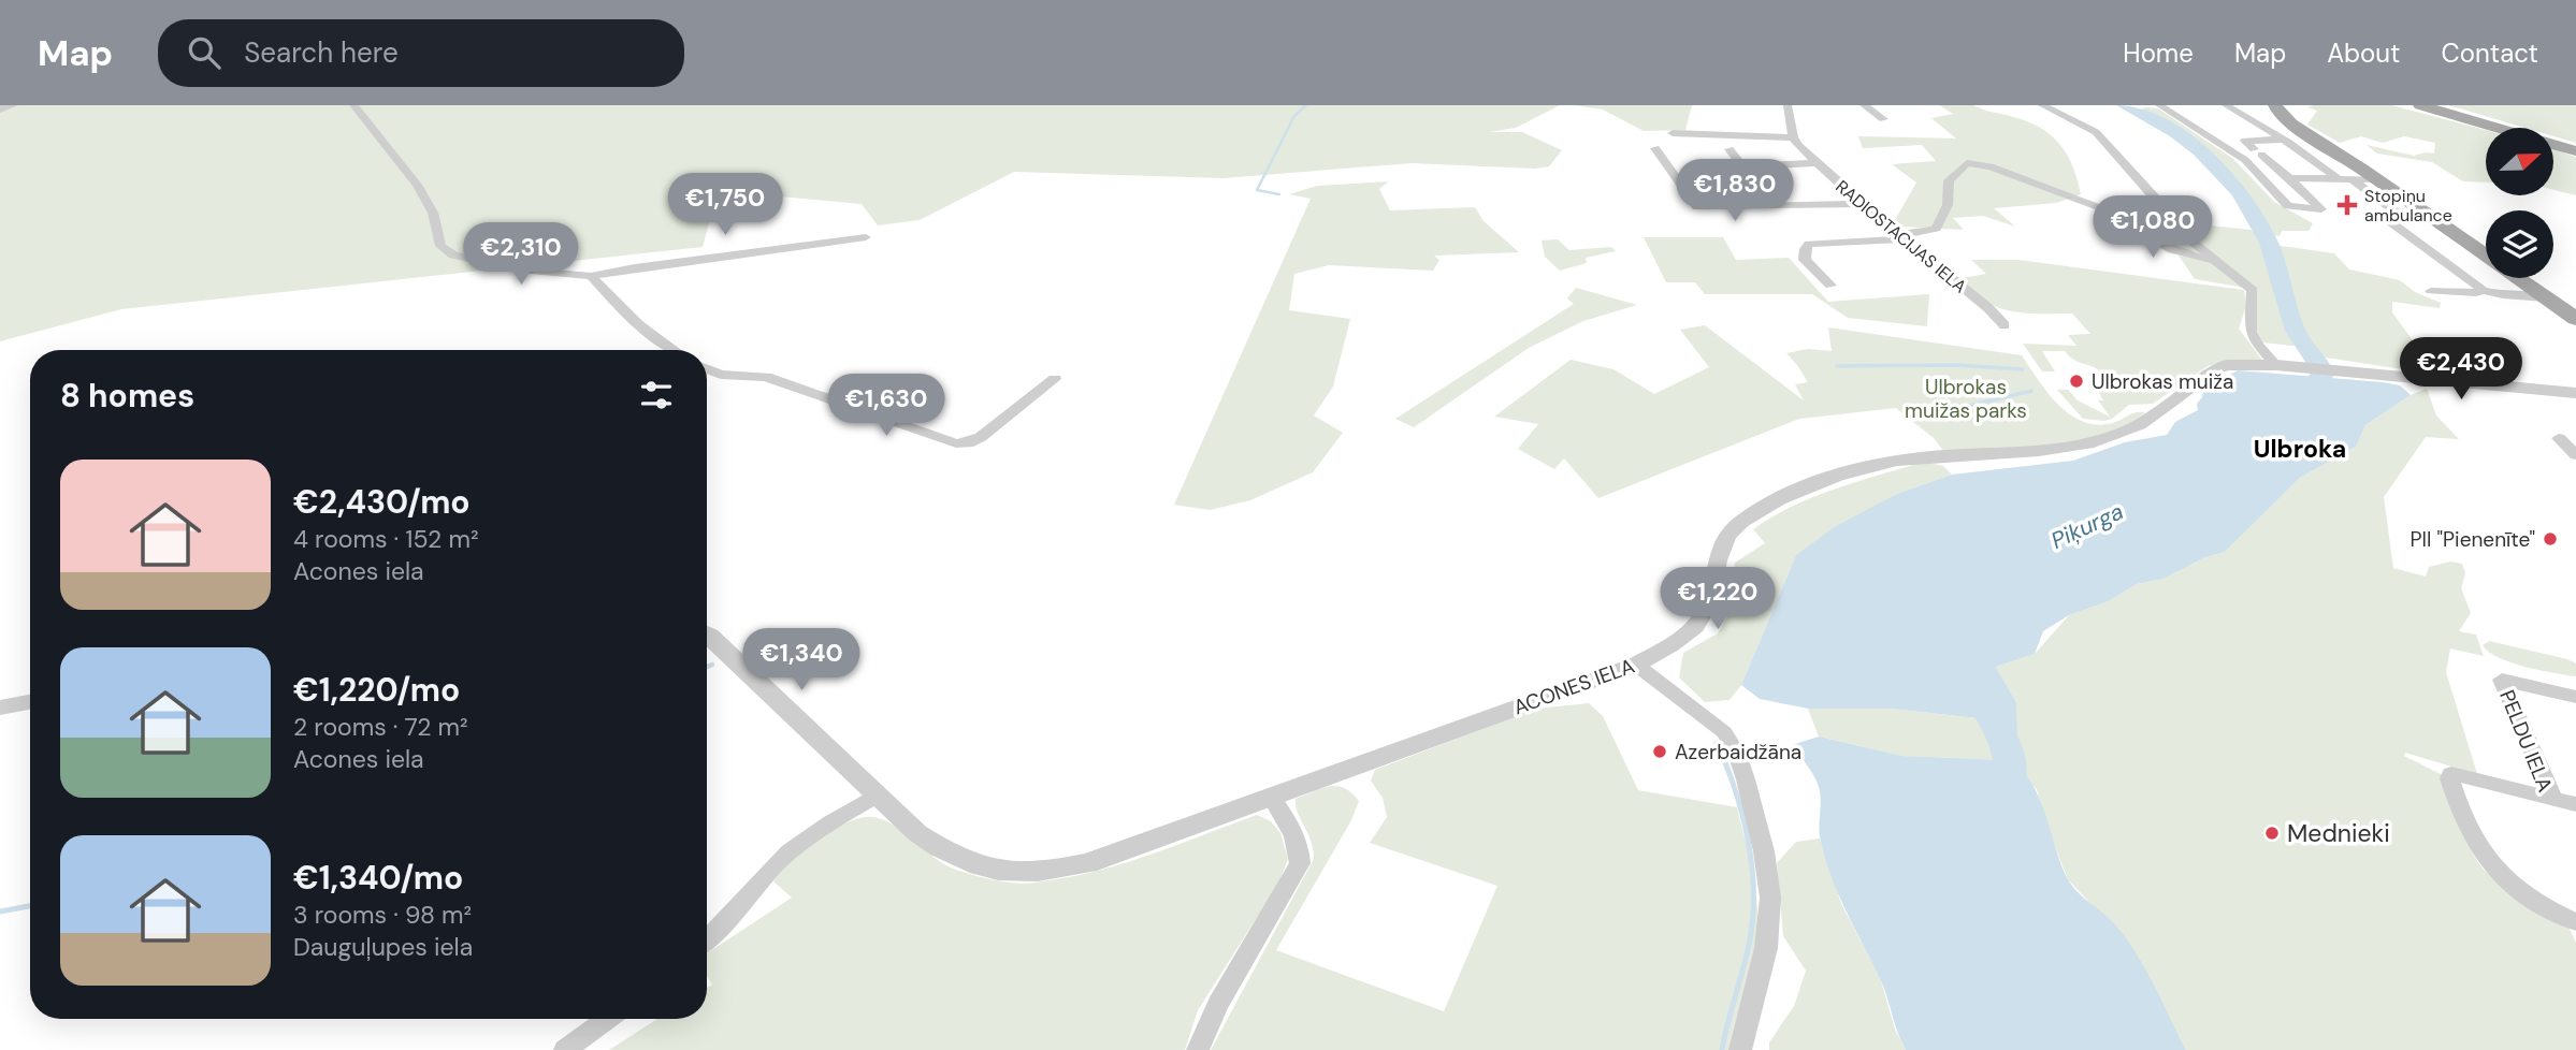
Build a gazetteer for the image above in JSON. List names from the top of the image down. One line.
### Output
{"streets":{"street":["RADIOSTACIJAS IELA","ACONES IELA","PELDU IELA"]},"districts":["Ulbroka"],"water":["Piķurga"],"parks":["Ulbrokas muižas parks"],"places":{"health":["Stopiņu ambulance"],"other":["Ulbrokas muiža","PII \"Pienenīte\"","Azerbaidžāna","Mednieki"]},"north":"right","page":{"header":"Map","search":"Search here","nav":["Home","Map","About","Contact"],"price":["€1,830","€1,750","€1,080","€2,310","€2,430","€1,630","€1,220","€1,340"],"heading":"8 homes","list":[{"name":"€2,430/mo","note":"4 rooms · 152 m² · Acones iela"},{"name":"€1,220/mo","note":"2 rooms · 72 m² · Acones iela"},{"name":"€1,340/mo","note":"3 rooms · 98 m² · Dauguļupes iela"}]}}
